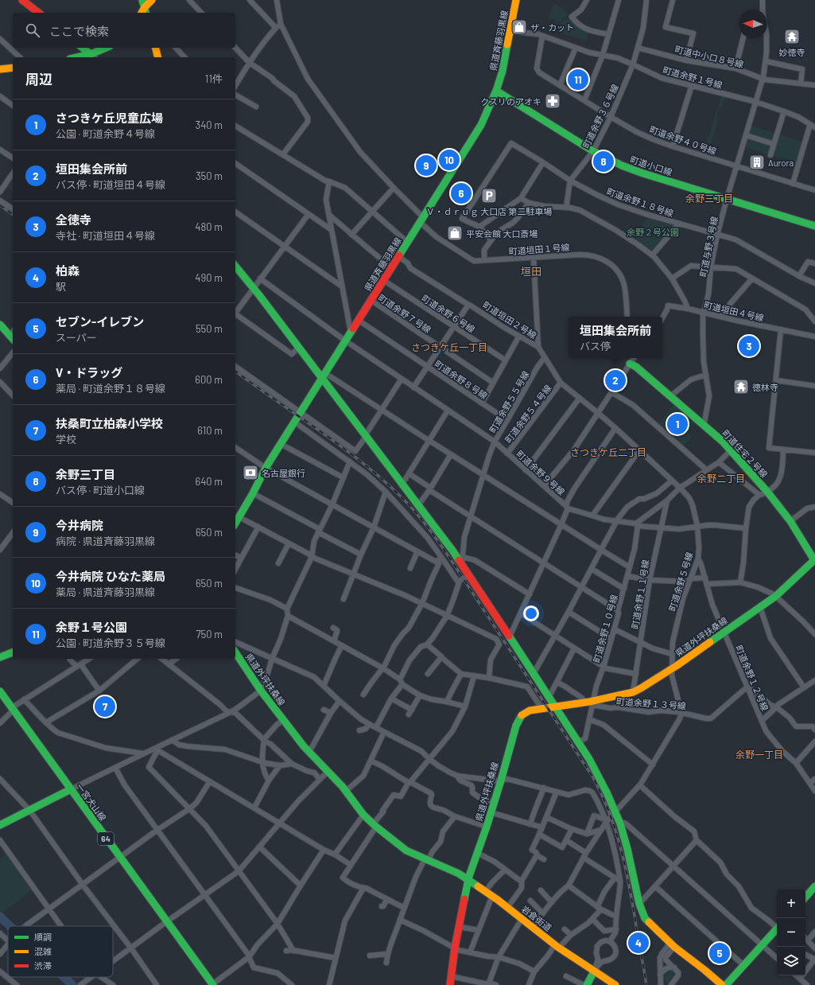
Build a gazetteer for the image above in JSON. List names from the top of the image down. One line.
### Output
{"streets":{"street":["県道斉藤羽黒線","町道中小口８号線","町道余野１号線","町道余野３６号線","町道余野４０号線","町道小口線","町道余野１８号線","町道与野３号線","町道垣田１号線","町道垣田４号線","町道余野７号線","町道余野６号線","町道垣田２号線","町道余野８号線","町道余野５５号線","町道余野５４号線","町道住宅２号線","町道余野９号線","町道余野５号線","町道余野１１号線","町道余野１０号線","県道外坪扶桑線","町道余野１２号線","町道余野１３号線","一宮犬山線","64","岩倉街道"]},"crossings":[["県道斉藤羽黒線","町道余野１号線"],["県道斉藤羽黒線","町道小口線"],["県道斉藤羽黒線","町道垣田１号線"],["県道斉藤羽黒線","町道余野７号線"],["県道斉藤羽黒線","町道余野６号線"],["県道斉藤羽黒線","町道垣田２号線"],["県道斉藤羽黒線","町道余野８号線"],["県道斉藤羽黒線","町道余野９号線"],["町道中小口８号線","町道余野３６号線"],["町道中小口８号線","町道与野３号線"],["町道余野１号線","町道余野３６号線"],["町道余野１号線","町道余野４０号線"],["町道余野１号線","町道与野３号線"],["町道余野３６号線","町道余野４０号線"],["町道余野３６号線","町道小口線"],["町道余野３６号線","町道余野１８号線"],["町道余野４０号線","町道与野３号線"],["町道小口線","町道与野３号線"],["町道余野１８号線","町道与野３号線"],["町道与野３号線","町道垣田４号線"],["町道与野３号線","町道住宅２号線"],["町道垣田２号線","町道余野５５号線"],["町道垣田２号線","町道余野５４号線"],["町道垣田２号線","町道余野５号線"],["町道余野８号線","町道余野５５号線"],["町道余野５５号線","町道余野９号線"],["町道余野５４号線","町道余野９号線"],["町道住宅２号線","県道外坪扶桑線"],["町道余野９号線","町道余野５号線"],["町道余野９号線","町道余野１１号線"],["町道余野９号線","町道余野１０号線"],["町道余野５号線","県道外坪扶桑線"],["町道余野５号線","町道余野１２号線"],["町道余野５号線","町道余野１３号線"],["町道余野１１号線","県道外坪扶桑線"],["町道余野１０号線","県道外坪扶桑線"],["町道余野１０号線","町道余野１３号線"],["県道外坪扶桑線","町道余野１２号線"],["県道外坪扶桑線","町道余野１３号線"],["県道外坪扶桑線","岩倉街道"],["町道余野１２号線","町道余野１３号線"]],"districts":["余野三丁目","垣田","さつきケ丘一丁目","さつきケ丘二丁目","余野二丁目","余野一丁目"],"parks":["余野２号公園"],"places":{"shop":["ザ・カット","平安会館 大口斎場"],"temple":["妙徳寺","徳林寺"],"pharmacy":["クスリのアオキ"],"building":["Aurora"],"parking":["Ｖ・ｄｒｕｇ 大口店 第二駐車場"],"bank":["名古屋銀行"]},"legend":["順調","混雑","渋滞"],"north":"left","page":{"search":"ここで検索","heading":["周辺","11件"],"pins":["11","10","8","9","6","3","2","1","7","4","5"],"list":[{"mark":"1","name":"さつきケ丘児童広場","note":"公園 · 町道余野４号線","value":"340 m"},{"mark":"2","name":"垣田集会所前","note":"バス停 · 町道垣田４号線","value":"350 m"},{"mark":"3","name":"全徳寺","note":"寺社 · 町道垣田４号線","value":"480 m"},{"mark":"4","name":"柏森","note":"駅","value":"490 m"},{"mark":"5","name":"セブン-イレブン","note":"スーパー","value":"550 m"},{"mark":"6","name":"V・ドラッグ","note":"薬局 · 町道余野１８号線","value":"600 m"},{"mark":"7","name":"扶桑町立柏森小学校","note":"学校","value":"610 m"},{"mark":"8","name":"余野三丁目","note":"バス停 · 町道小口線","value":"640 m"},{"mark":"9","name":"今井病院","note":"病院 · 県道斉藤羽黒線","value":"650 m"},{"mark":"10","name":"今井病院 ひなた薬局","note":"薬局 · 県道斉藤羽黒線","value":"650 m"},{"mark":"11","name":"余野１号公園","note":"公園 · 町道余野３５号線","value":"750 m"}],"popup":["垣田集会所前","バス停"],"map_buttons":["+","−"]}}
